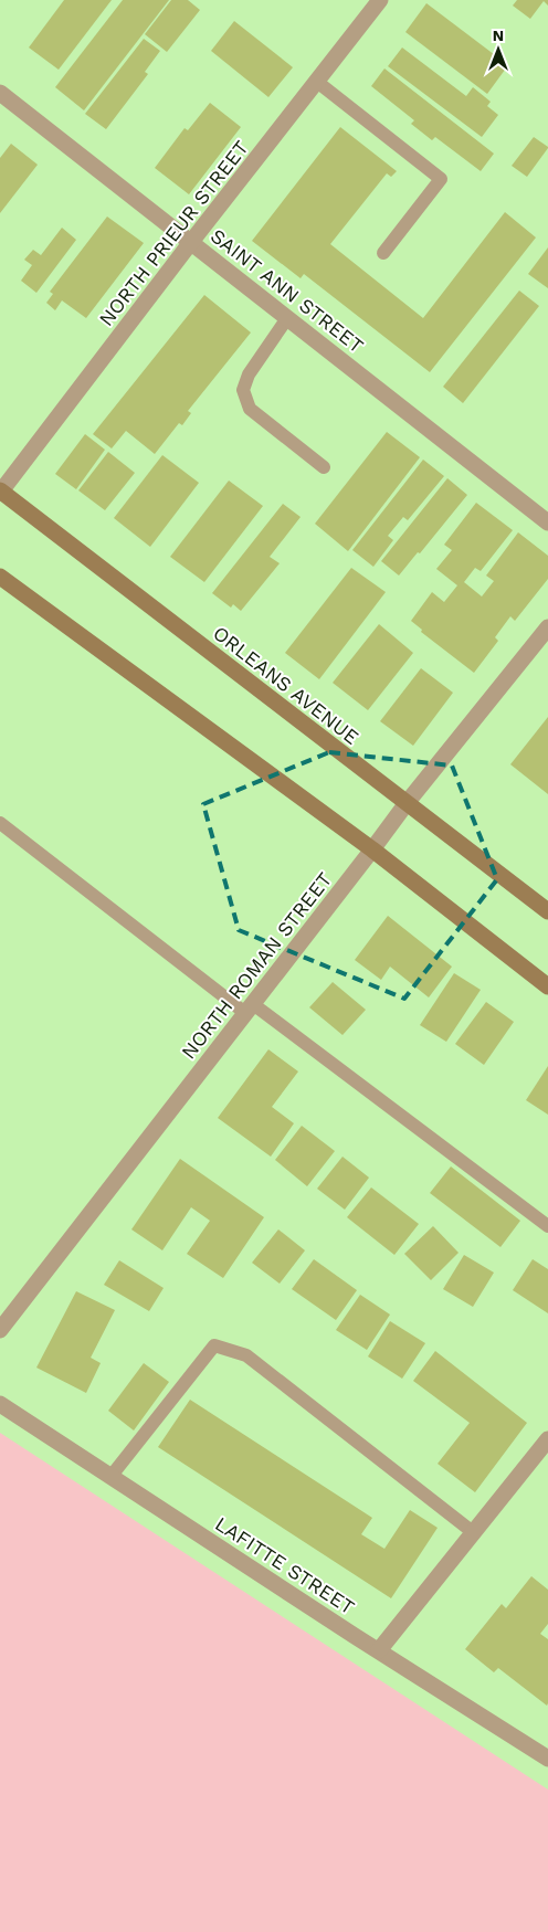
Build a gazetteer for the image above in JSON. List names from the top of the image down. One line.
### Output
{"streets":{"street":["NORTH PRIEUR STREET","SAINT ANN STREET","ORLEANS AVENUE","NORTH ROMAN STREET","LAFITTE STREET"]},"crossings":[["NORTH PRIEUR STREET","SAINT ANN STREET"],["NORTH PRIEUR STREET","ORLEANS AVENUE"],["ORLEANS AVENUE","NORTH ROMAN STREET"]],"north":"top"}
